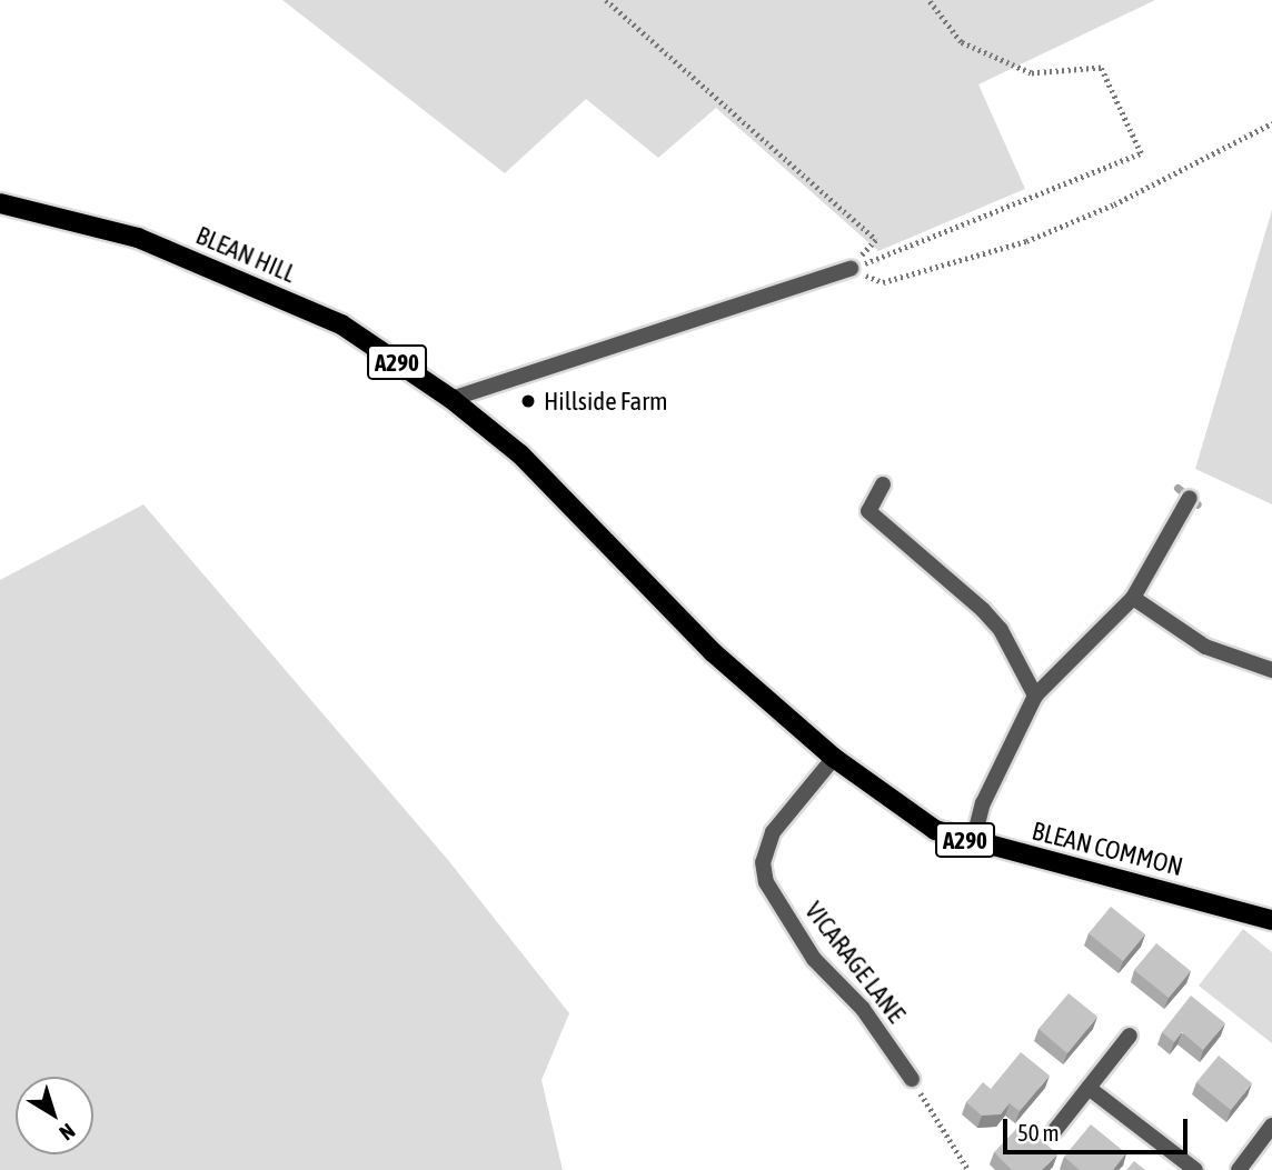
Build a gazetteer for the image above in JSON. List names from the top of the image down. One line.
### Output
{"streets":{"main road":["BLEAN HILL","A290","BLEAN COMMON"],"street":["VICARAGE LANE"]},"crossings":[["BLEAN HILL","BLEAN COMMON"],["BLEAN COMMON","VICARAGE LANE"]],"places":["Hillside Farm"],"scale_bar":"50 m","north":"bottom right"}
